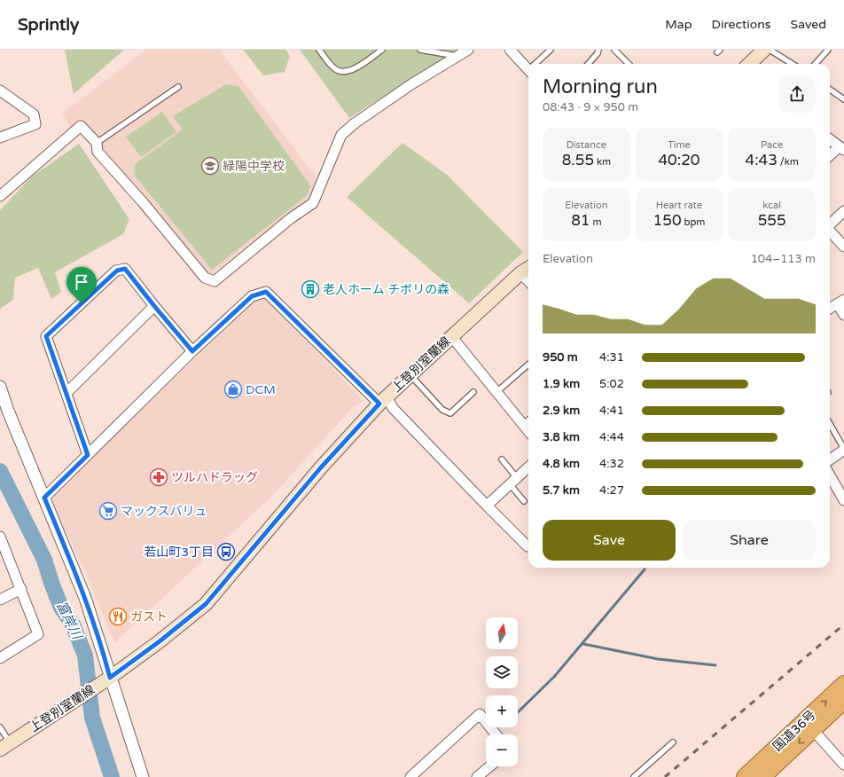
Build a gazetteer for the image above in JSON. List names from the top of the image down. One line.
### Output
{"streets":{"highway":["国道36号"],"main road":["上登別室蘭線"]},"water":["富岸川"],"places":{"school or university":["緑陽中学校"],"building":["老人ホーム チボリの森"],"shop":["DCM"],"pharmacy":["ツルハドラッグ"],"supermarket":["マックスバリュ"],"bus stop":["若山町3丁目"],"restaurant":["ガスト"]},"north":"top","page":{"header":"Sprintly","nav":["Map","Directions","Saved"],"heading":["Morning run","08:43 · 9 × 950 m"],"stats":[["Distance","8.55 km"],["Time","40:20"],["Pace","4:43 /km"],["Elevation","81 m"],["Heart rate","150 bpm"],["kcal","555"]],"chart":["Elevation","104–113 m"],"list":[{"name":"950 m","note":"4:31"},{"name":"1.9 km","note":"5:02"},{"name":"2.9 km","note":"4:41"},{"name":"3.8 km","note":"4:44"},{"name":"4.8 km","note":"4:32"},{"name":"5.7 km","note":"4:27"}],"buttons":["Save","Share"],"map_buttons":["+","−"]}}
